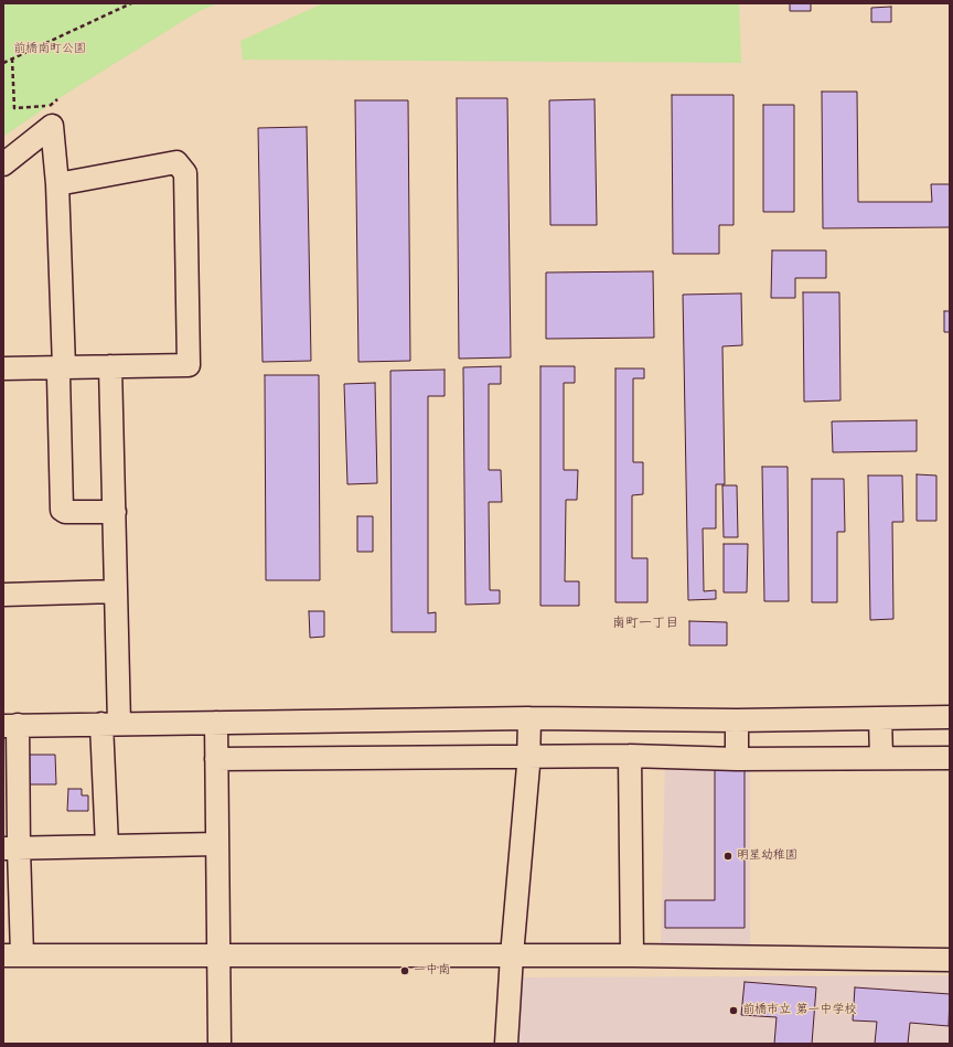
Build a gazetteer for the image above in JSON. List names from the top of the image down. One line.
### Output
{"districts":["南町一丁目"],"parks":["前橋南町公園"],"places":["明星幼稚園","一中南","前橋市立 第一中学校"]}
